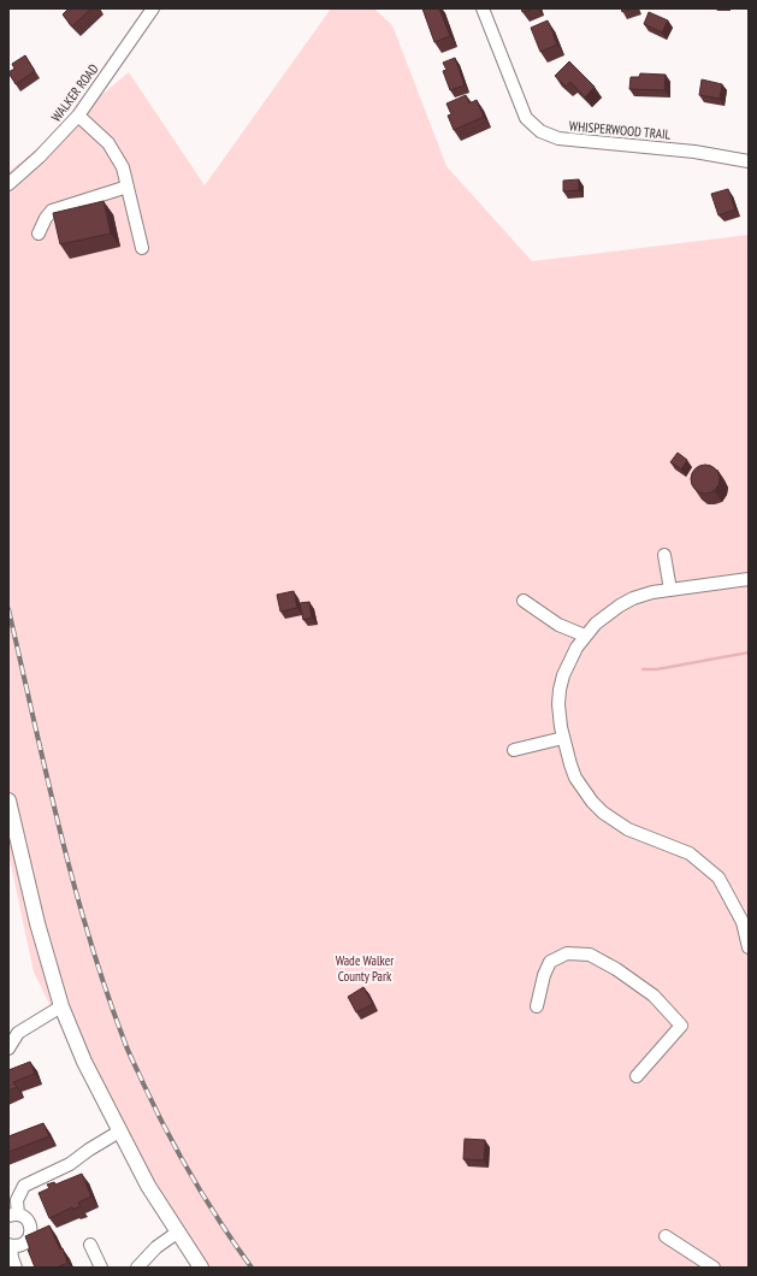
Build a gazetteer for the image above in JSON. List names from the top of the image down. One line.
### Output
{"streets":{"street":["WALKER ROAD","WHISPERWOOD TRAIL"]},"parks":["Wade Walker County Park"]}
